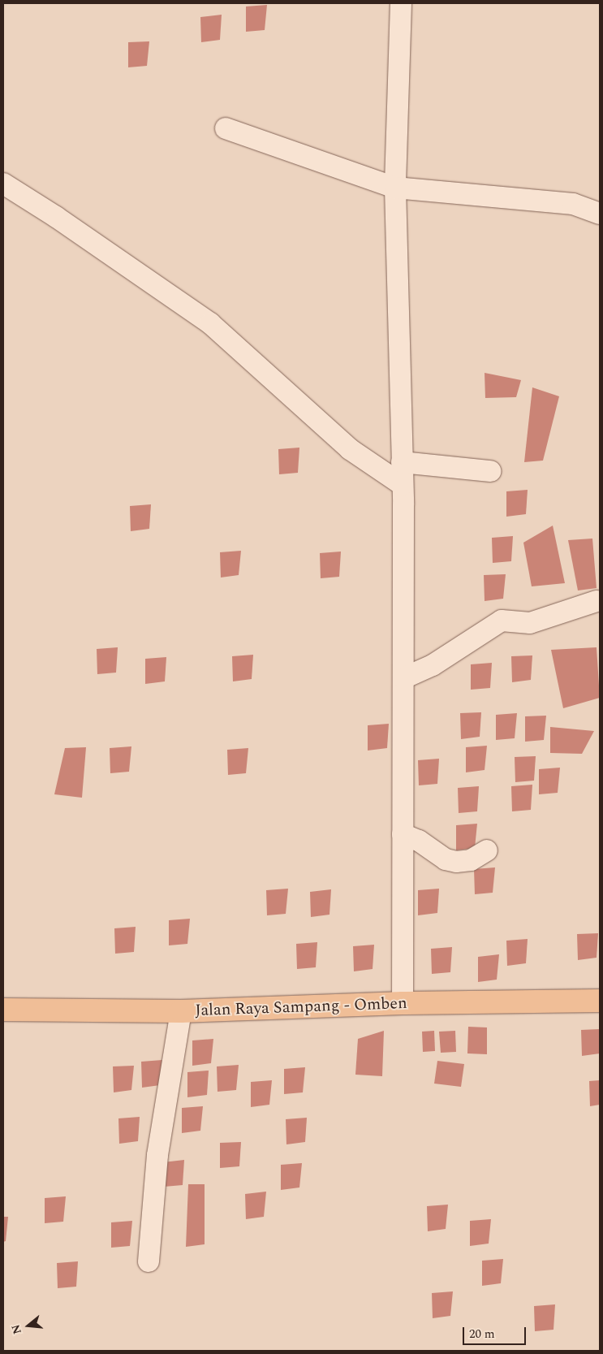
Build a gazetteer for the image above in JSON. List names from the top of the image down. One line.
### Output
{"streets":{"main road":["Jalan Raya Sampang - Omben"]},"scale_bar":"20 m","north":"left"}
